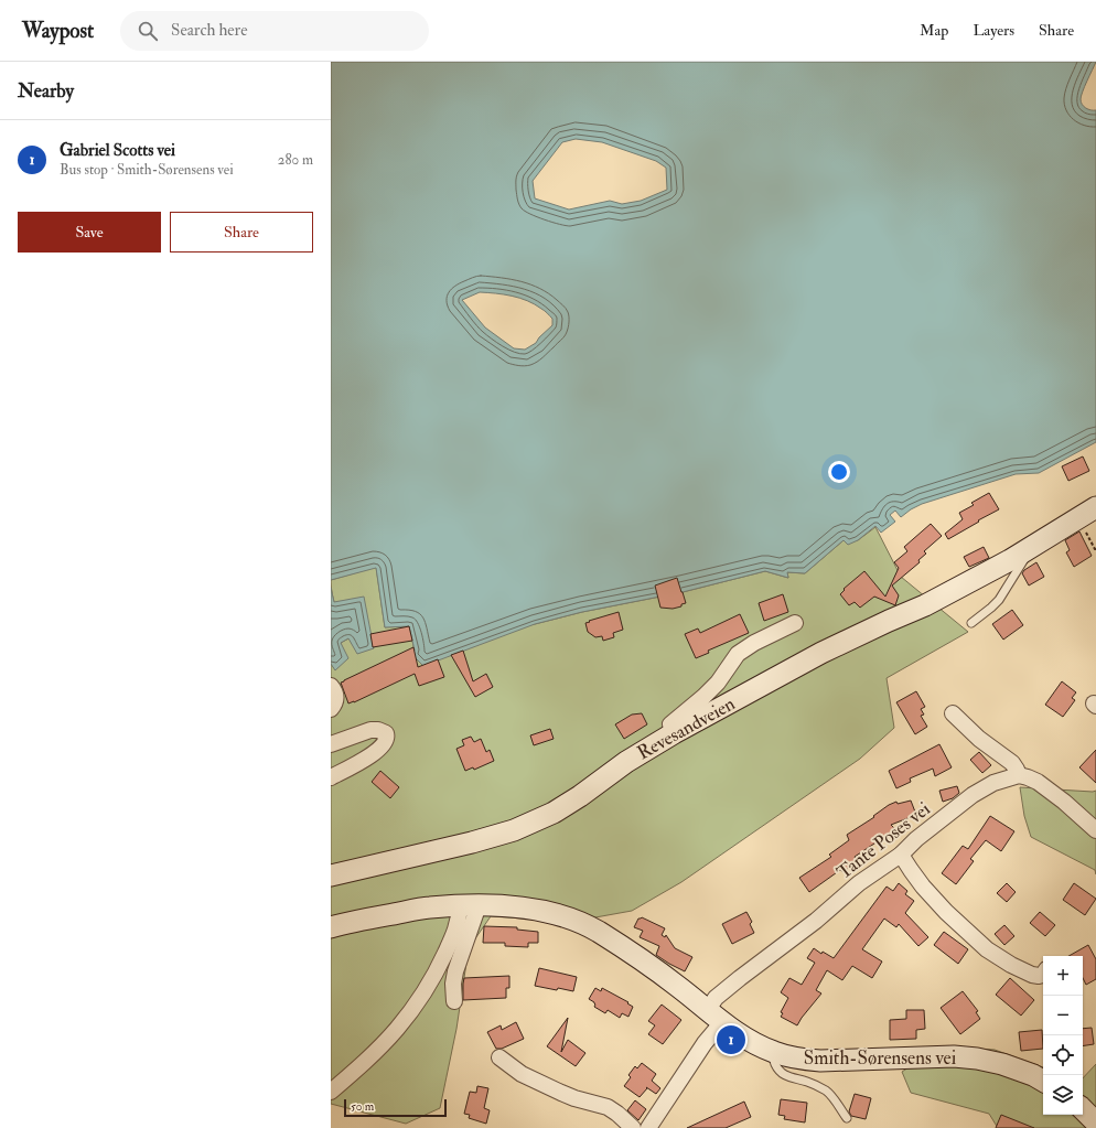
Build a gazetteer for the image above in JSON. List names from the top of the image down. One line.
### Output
{"streets":{"main road":["Revesandveien","Smith-Sørensens vei"],"street":["Tante Poses vei"]},"crossings":[["Tante Poses vei","Smith-Sørensens vei"]],"scale_bar":"50 m","page":{"header":"Waypost","search":"Search here","nav":["Map","Layers","Share"],"heading":"Nearby","list":[{"mark":"1","name":"Gabriel Scotts vei","note":"Bus stop · Smith-Sørensens vei","value":"280 m"}],"buttons":["Save","Share"],"map_buttons":["+","−"],"pins":"1","scale":"50 m"}}
